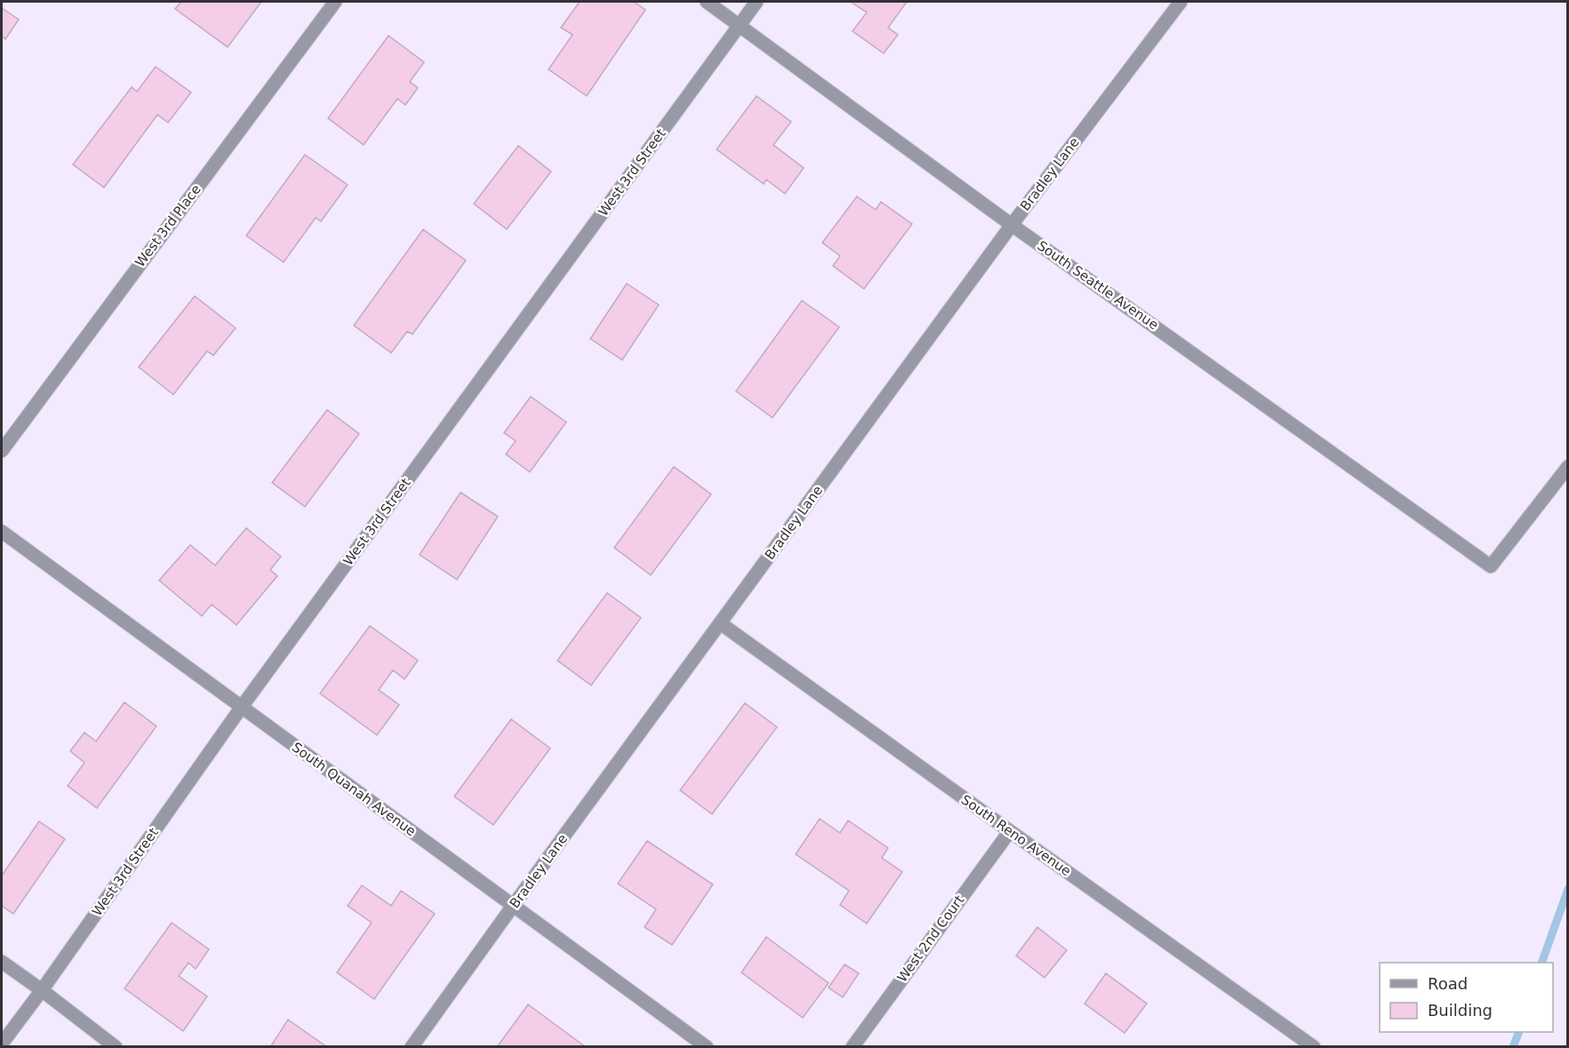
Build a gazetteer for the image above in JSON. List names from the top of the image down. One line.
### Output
{"streets":{"street":["West 3rd Street","Bradley Lane","West 3rd Place","South Seattle Avenue","South Quanah Avenue","South Reno Avenue","West 2nd Court"]},"crossings":[["West 3rd Street","South Seattle Avenue"],["West 3rd Street","South Quanah Avenue"],["Bradley Lane","South Seattle Avenue"],["Bradley Lane","South Quanah Avenue"],["Bradley Lane","South Reno Avenue"],["South Reno Avenue","West 2nd Court"]],"legend":["Road","Building"]}
